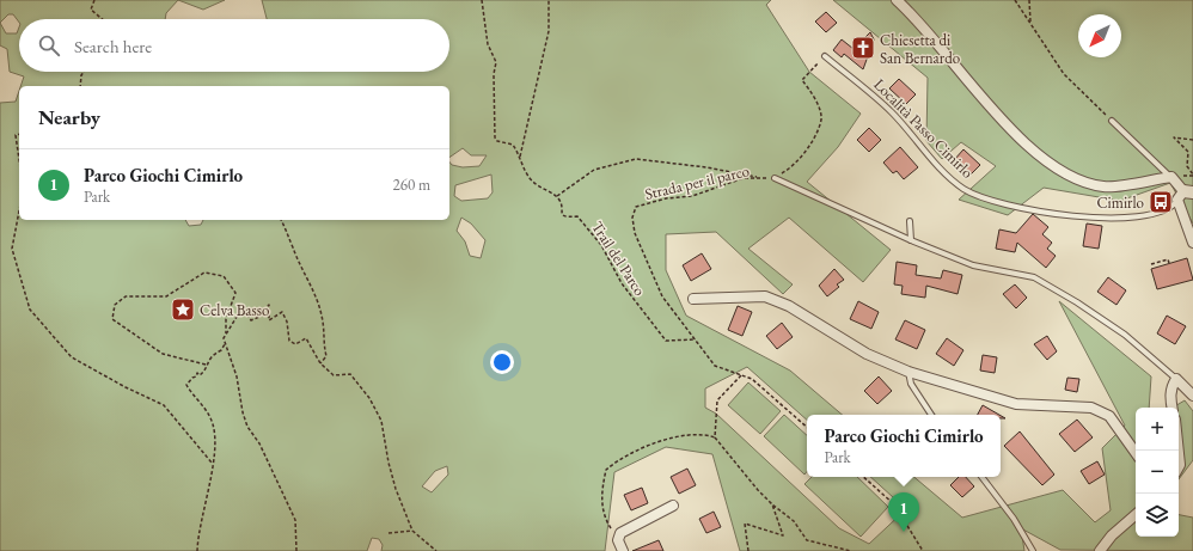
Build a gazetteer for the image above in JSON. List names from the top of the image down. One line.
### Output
{"streets":{"lane":["Località Passo Cimirlo"],"path":["Strada per il parco","Trail del Parco"]},"crossings":[["Località Passo Cimirlo","Strada per il parco"],["Strada per il parco","Trail del Parco"]],"places":{"church":["Chiesetta di San Bernardo"],"bus stop":["Cimirlo"],"place":["Celva Basso"]},"north":"bottom left","page":{"search":"Search here","heading":"Nearby","list":[{"mark":"1","name":"Parco Giochi Cimirlo","note":"Park","value":"260 m"}],"map_buttons":["+","−"],"popup":["Parco Giochi Cimirlo","Park"],"pins":"1"}}
